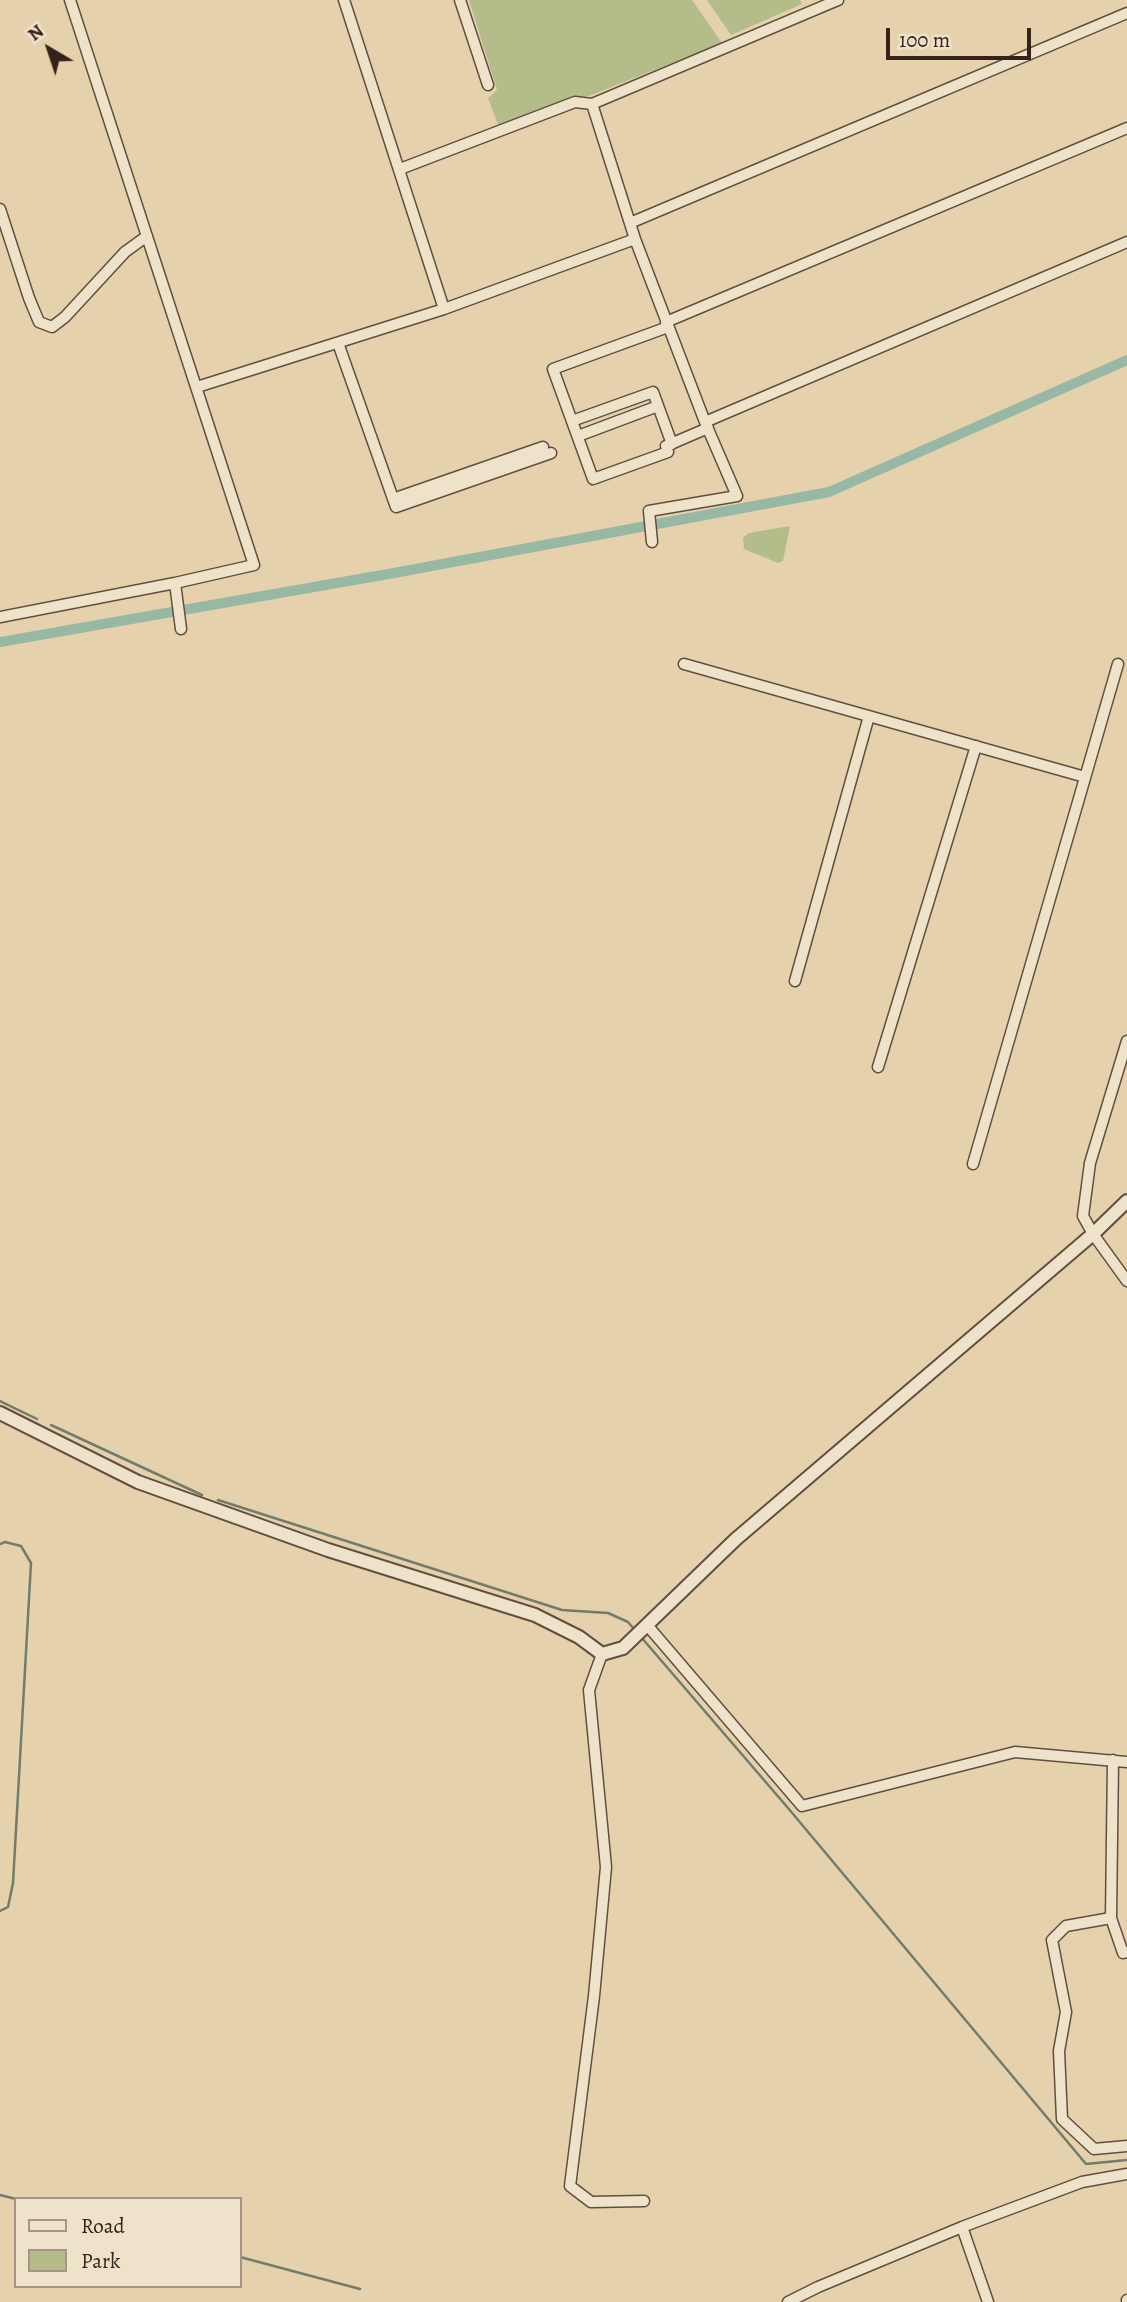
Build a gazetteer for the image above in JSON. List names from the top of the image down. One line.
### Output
{"legend":["Road","Park"],"scale_bar":"100 m","north":"top left"}
